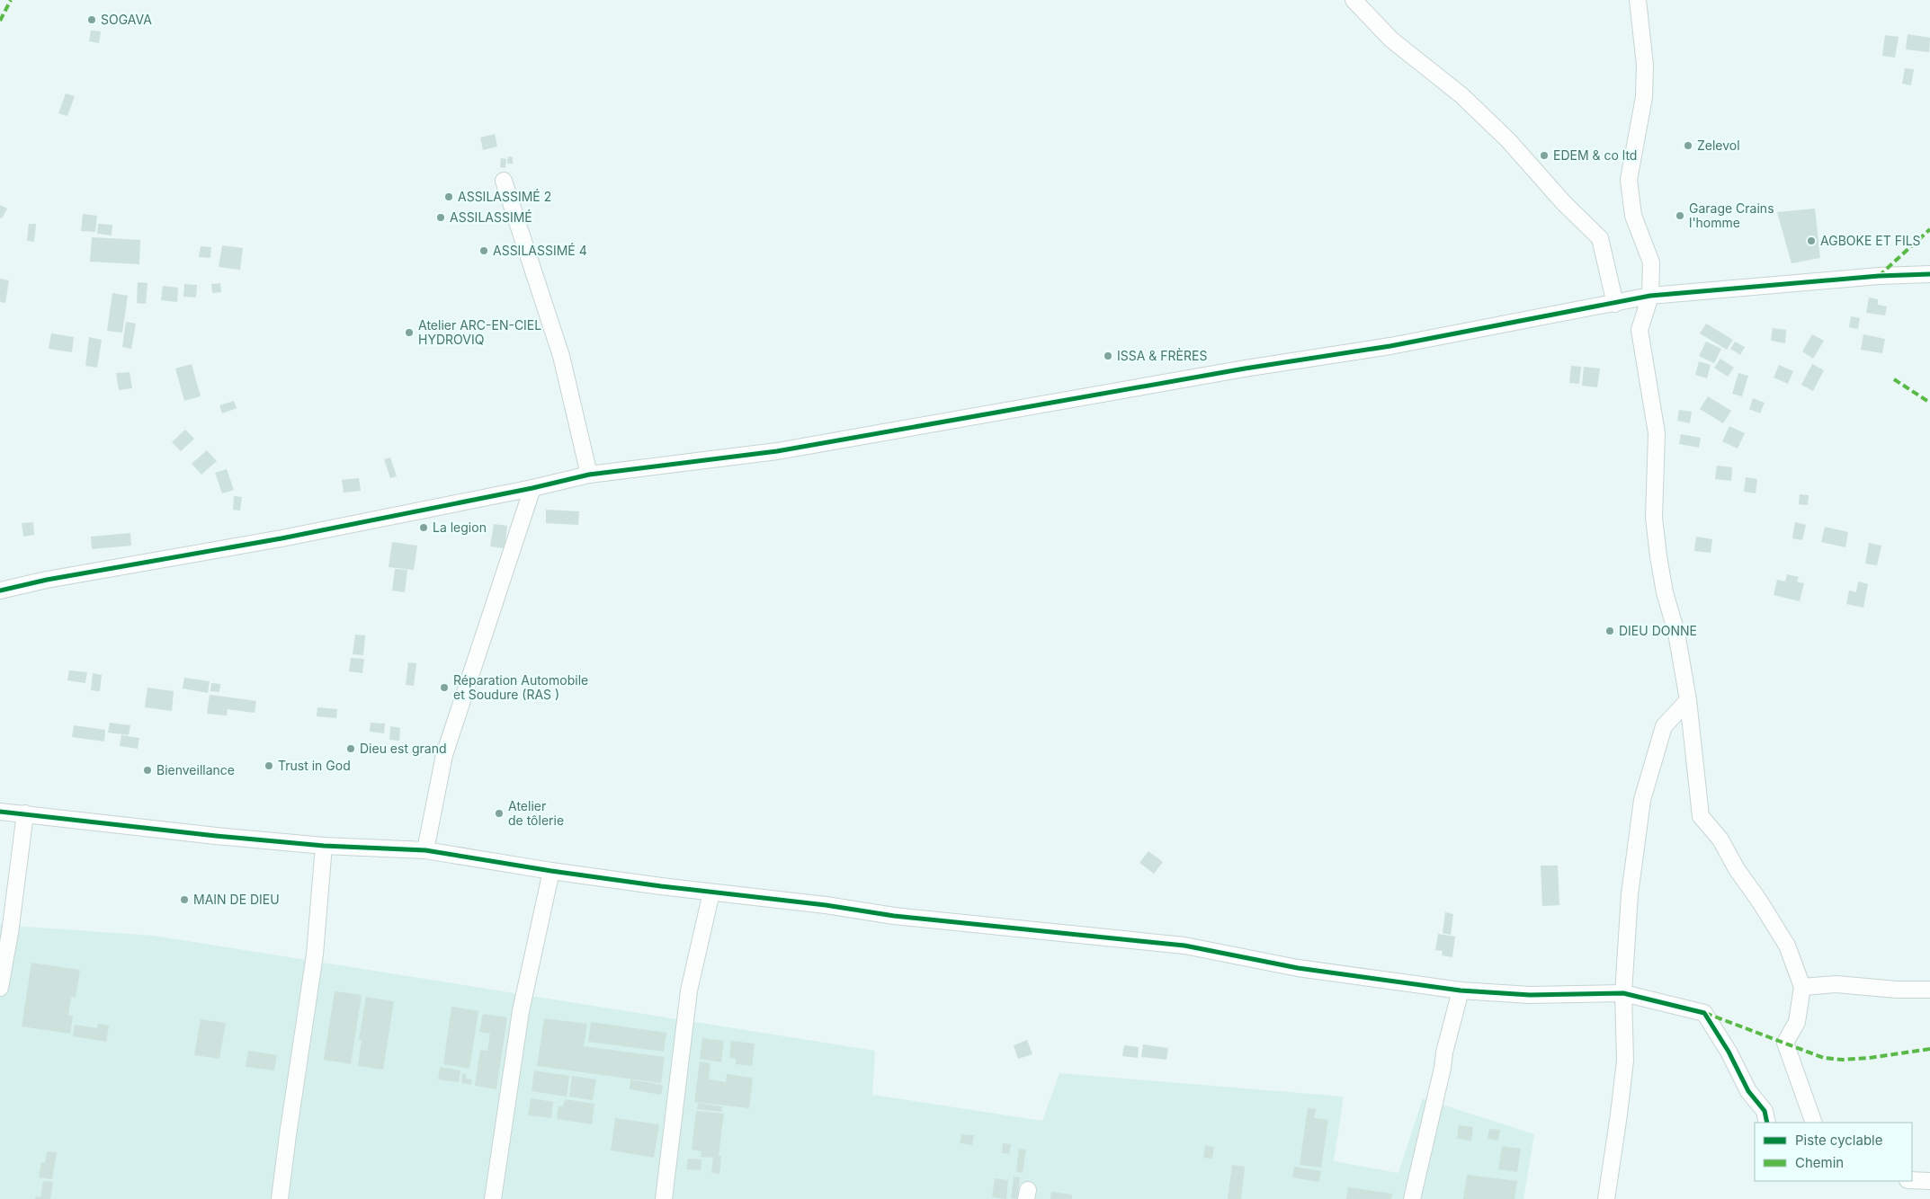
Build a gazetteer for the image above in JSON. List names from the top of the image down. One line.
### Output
{"places":["SOGAVA","Zelevol","EDEM & co ltd","ASSILASSIMÉ 2","Garage Crains l'homme","ASSILASSIMÉ","AGBOKE ET FILS","ASSILASSIMÉ 4","Atelier ARC-EN-CIEL HYDROVIQ","ISSA & FRÈRES","La legion","DIEU DONNE","Réparation Automobile et Soudure (RAS )","Dieu est grand","Trust in God","Bienveillance","Atelier de tôlerie","MAIN DE DIEU"],"legend":["Piste cyclable","Chemin"]}
